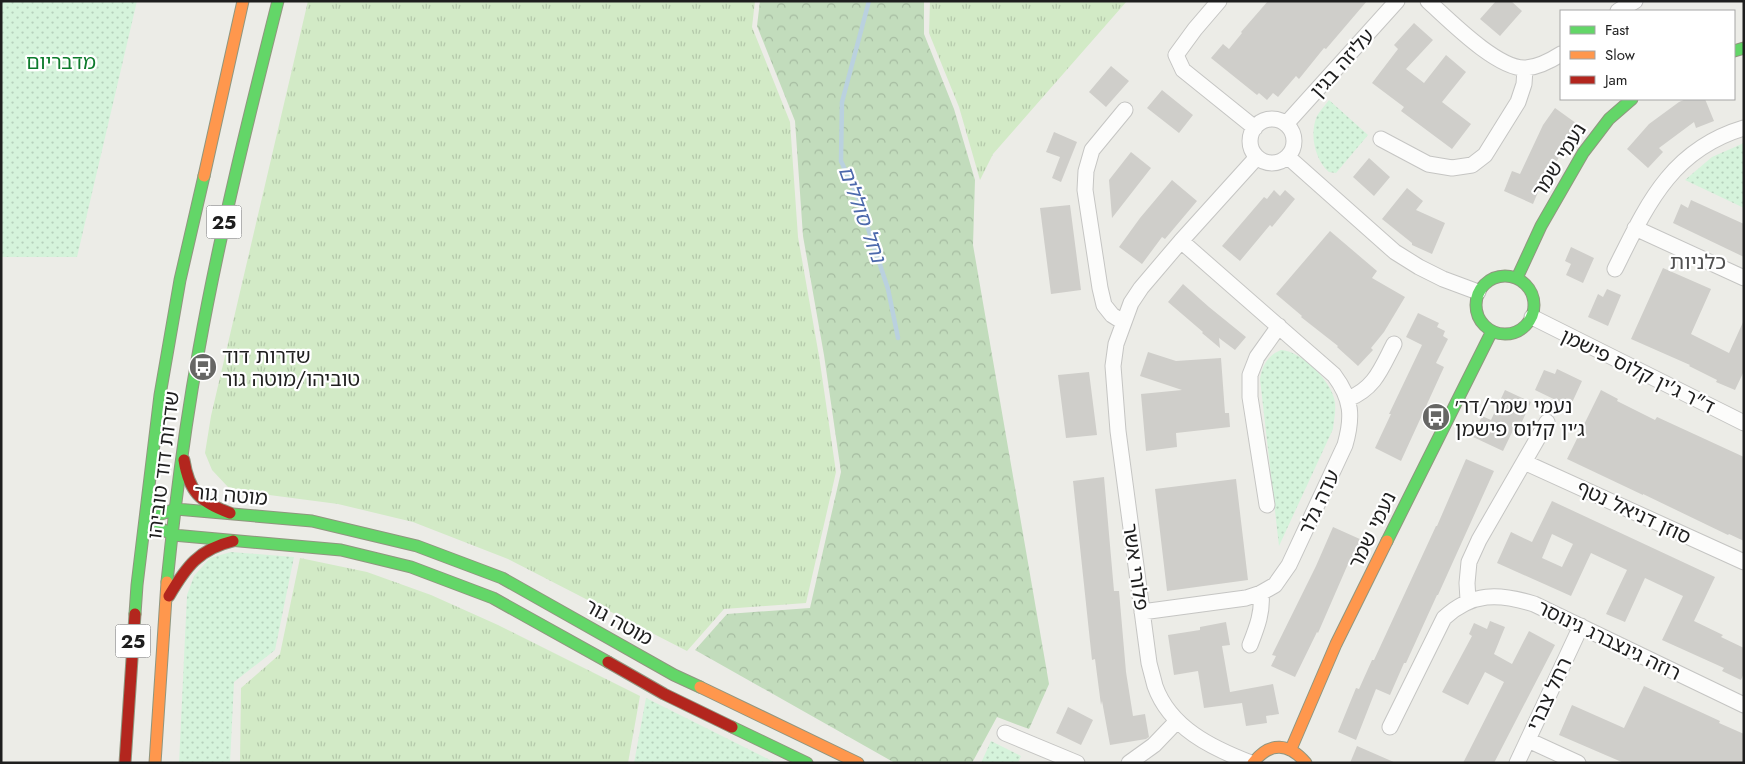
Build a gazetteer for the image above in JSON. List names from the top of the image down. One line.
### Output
{"streets":{"main road":["נעמי שמר","25","שדרות דוד טוביהו","מוטה גור"],"street":["עליזה בגין","ד\"ר ג'ין קלוס פישמן","עדה גלר","סוזן דניאל נטף","פלורי אשר","רוזה גינצברג גינוסר","רחל צברי"]},"crossings":[["עליזה בגין","פלורי אשר"],["נעמי שמר","ד\"ר ג'ין קלוס פישמן"],["שדרות דוד טוביהו","מוטה גור"],["עדה גלר","פלורי אשר"],["רוזה גינצברג גינוסר","רחל צברי"]],"districts":["כלניות"],"water":["נחל סוללים"],"parks":["מדבריום"],"places":{"bus stop":["שדרות דוד טוביהו/מוטה גור","נעמי שמר/דר׳ ג׳ין קלוס פישמן"]},"legend":["Fast","Slow","Jam"]}
